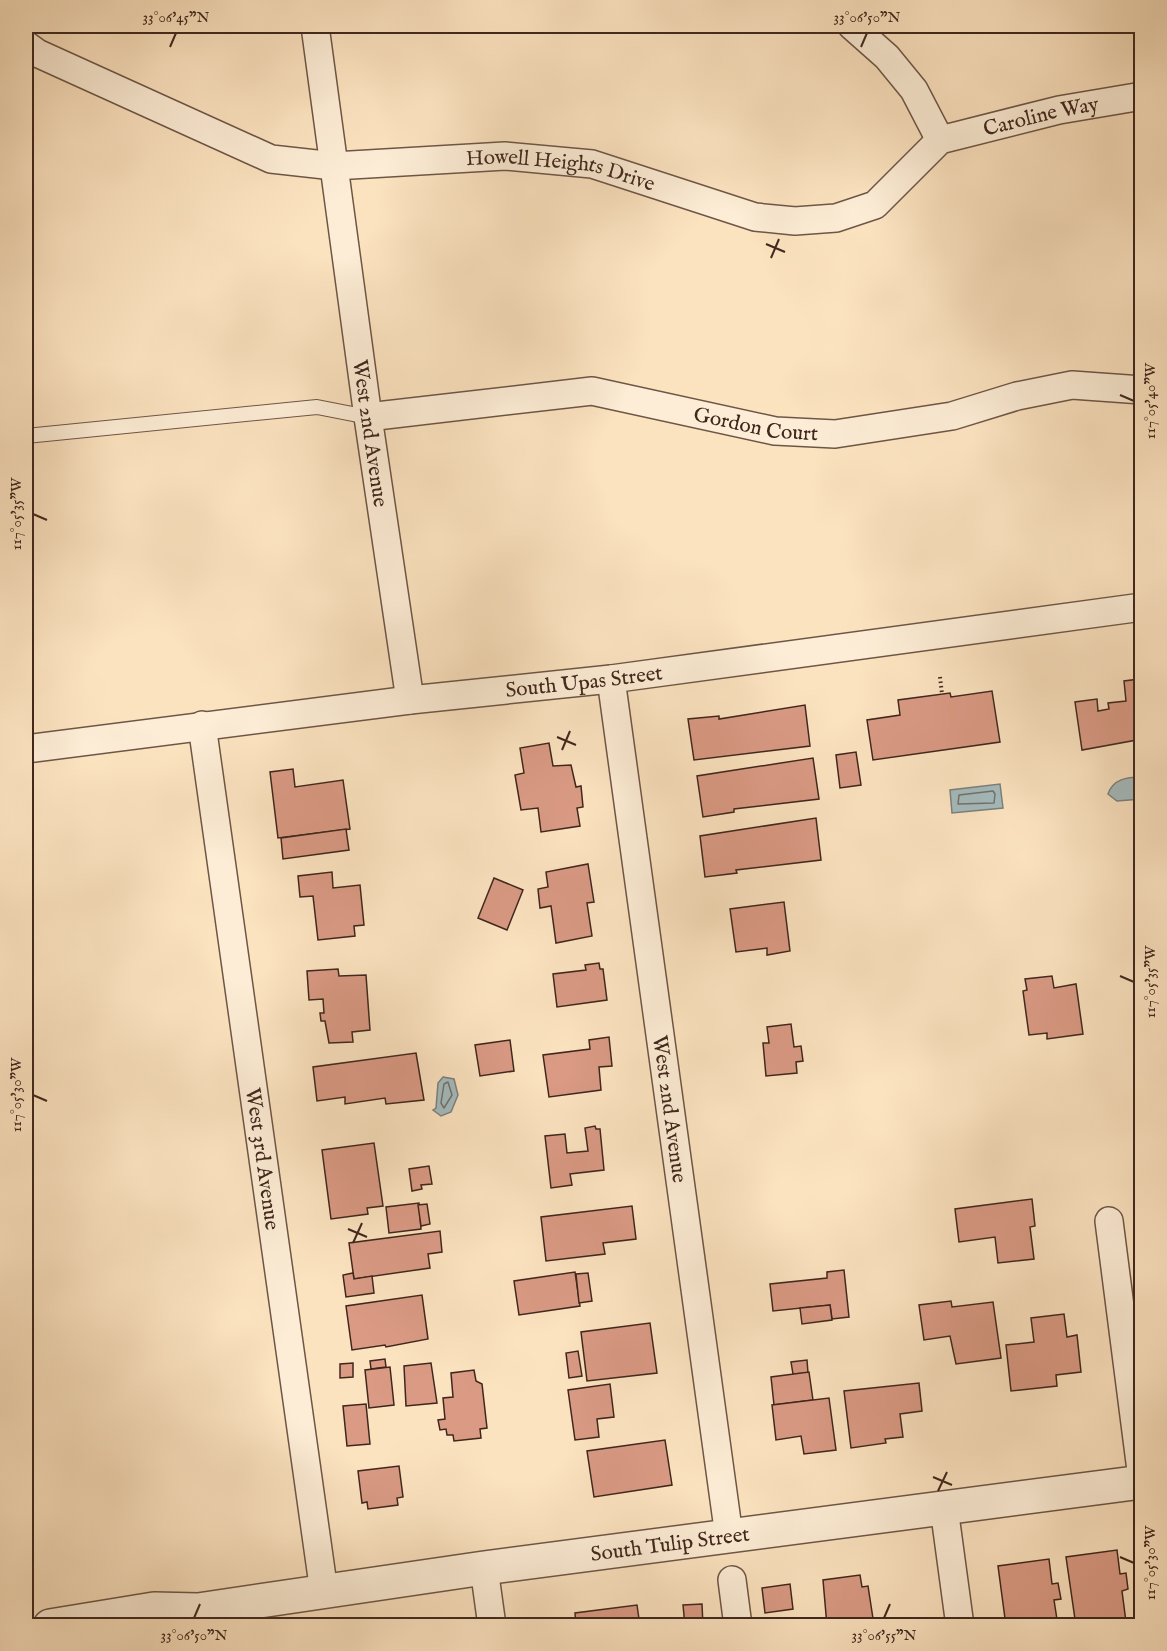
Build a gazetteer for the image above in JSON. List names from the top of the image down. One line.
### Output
{"streets":{"street":["Caroline Way","Howell Heights Drive","Gordon Court","West 2nd Avenue","South Upas Street","West 3rd Avenue","South Tulip Street"]},"crossings":[["Caroline Way","Howell Heights Drive"],["Howell Heights Drive","West 2nd Avenue"],["Gordon Court","West 2nd Avenue"],["West 2nd Avenue","South Upas Street"],["West 2nd Avenue","South Tulip Street"],["South Upas Street","West 3rd Avenue"],["West 3rd Avenue","South Tulip Street"]],"coordinates":["33°06'45\"N","33°06'50\"N","117°05'40\"W","117°05'35\"W","117°05'30\"W","33°06'55\"N"]}
